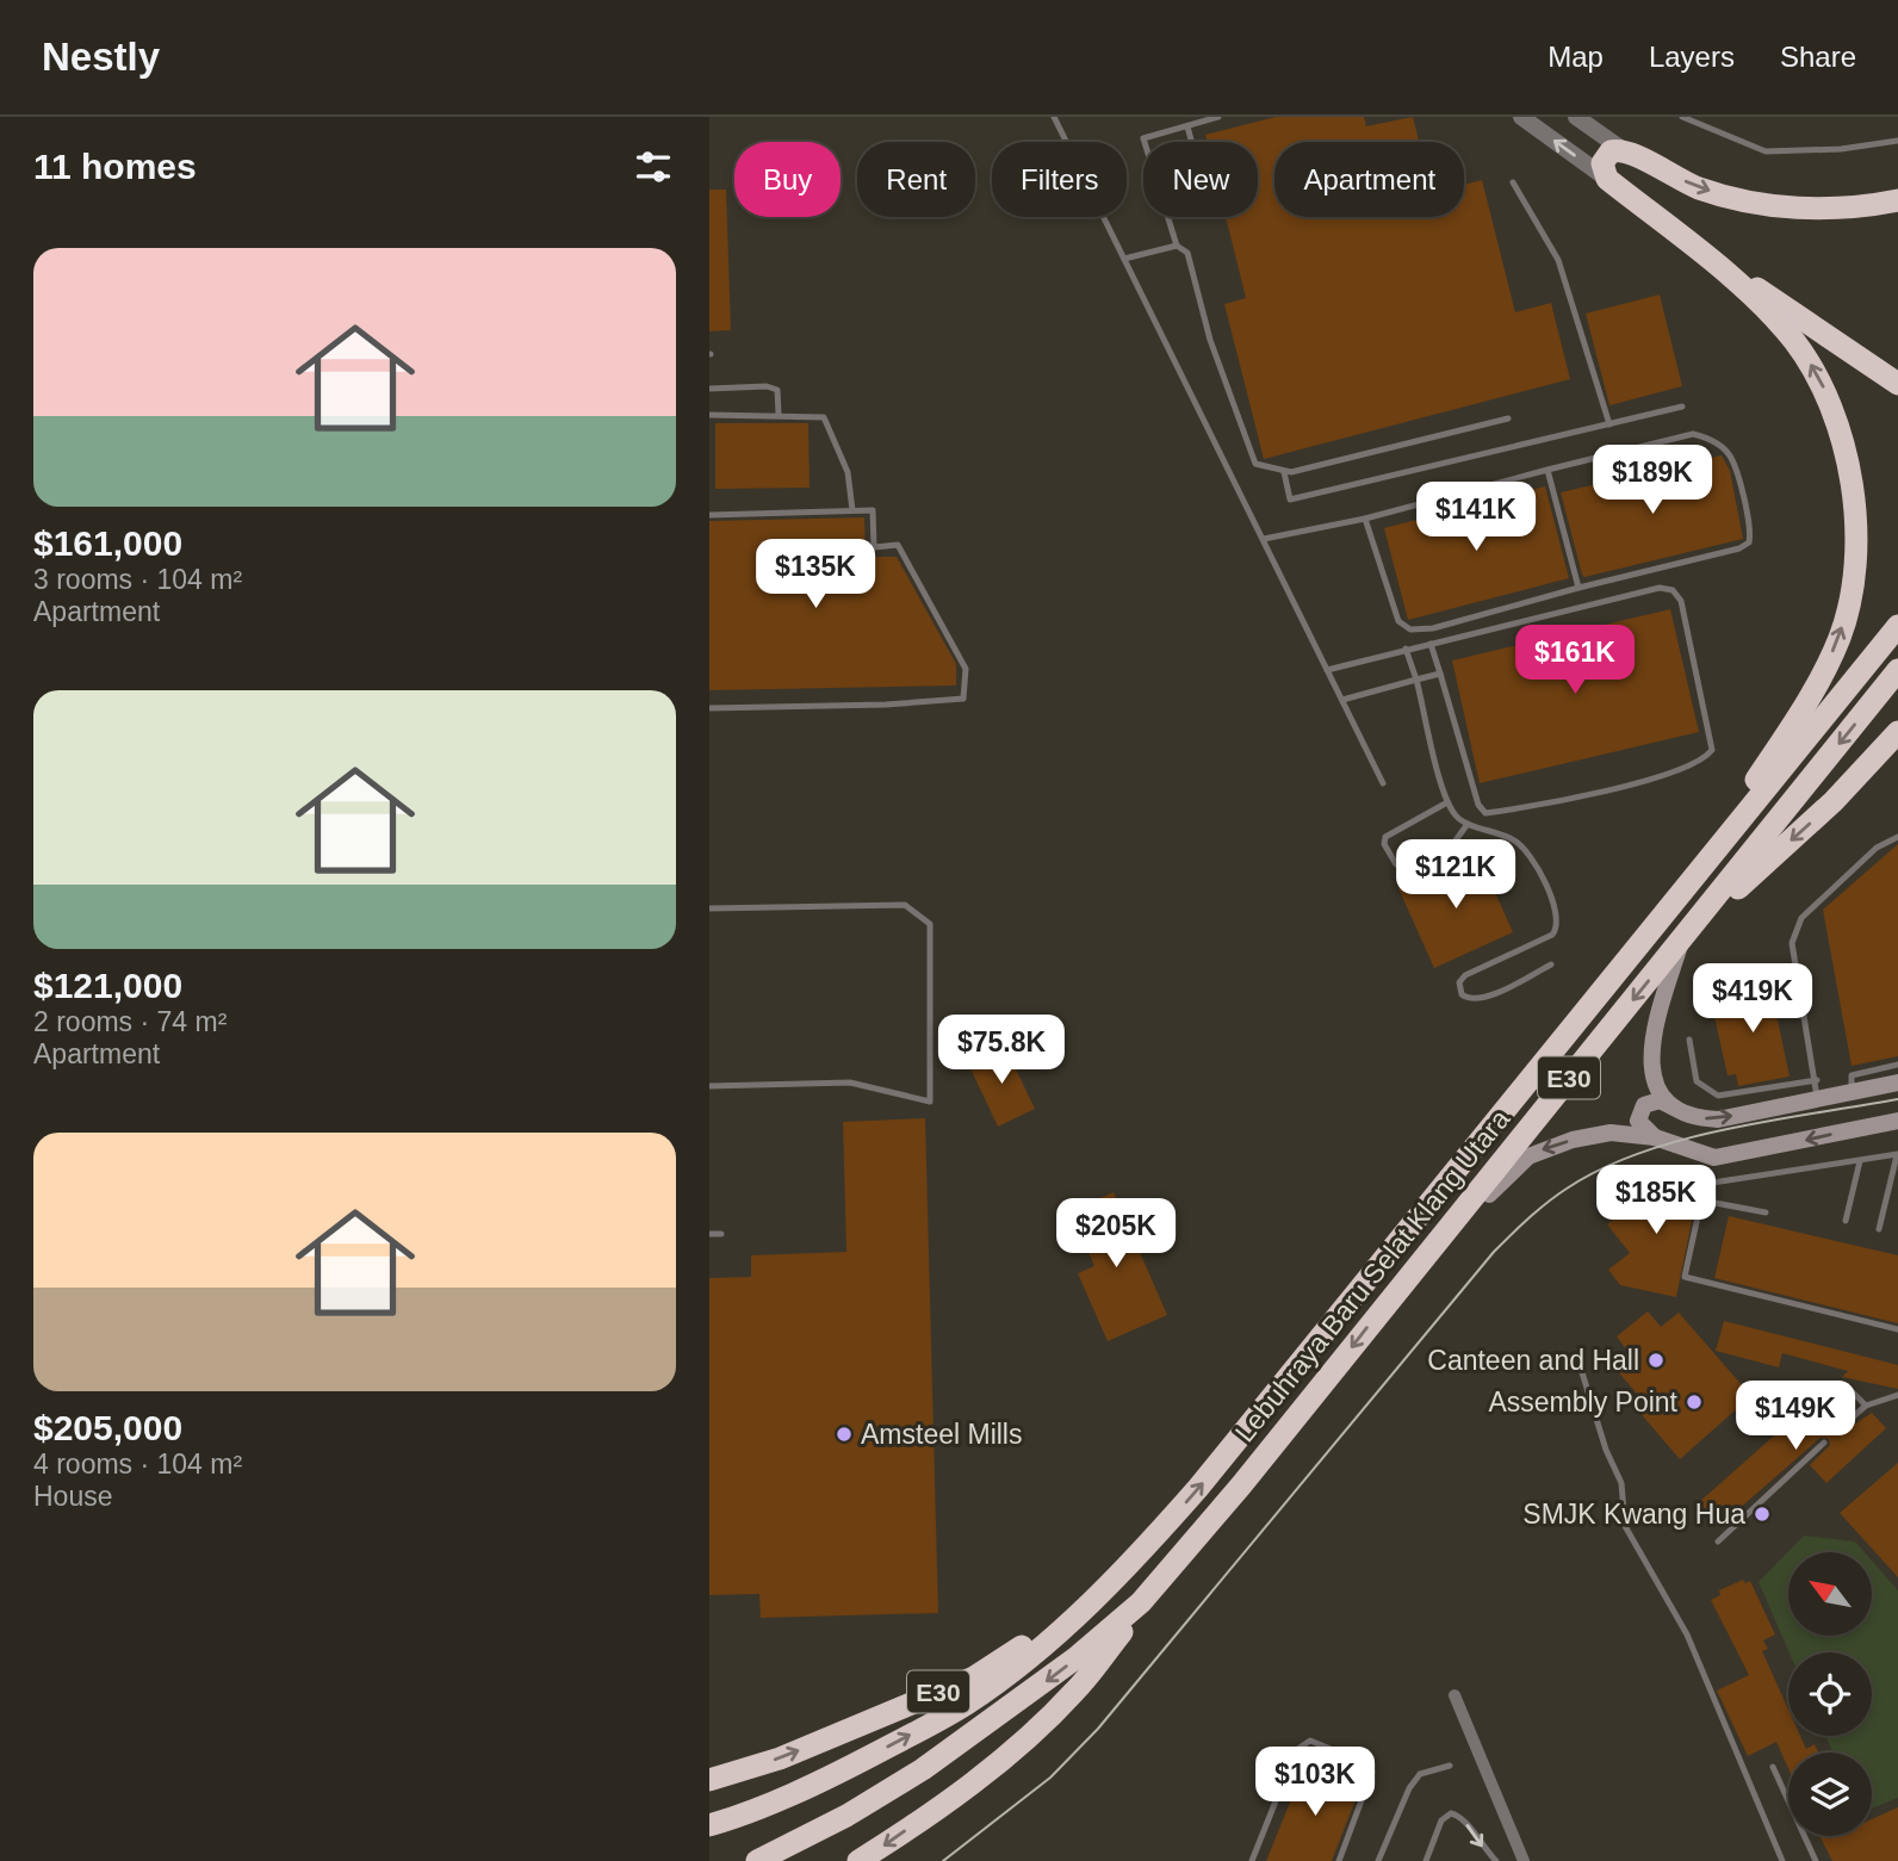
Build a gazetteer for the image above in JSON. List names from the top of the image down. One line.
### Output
{"streets":{"highway":["E30","Lebuhraya Baru Selat Klang Utara"]},"crossings":[["E30","Lebuhraya Baru Selat Klang Utara"]],"places":["Canteen and Hall","Assembly Point","Amsteel Mills","SMJK Kwang Hua"],"north":"top left","page":{"header":"Nestly","nav":["Map","Layers","Share"],"heading":"11 homes","chip":["Buy","Rent","Filters","New","Apartment"],"list":[{"name":"$161,000","note":"3 rooms · 104 m² · Apartment"},{"name":"$121,000","note":"2 rooms · 74 m² · Apartment"},{"name":"$205,000","note":"4 rooms · 104 m² · House"}],"price":["$189K","$141K","$135K","$161K","$121K","$419K","$75.8K","$185K","$205K","$149K","$103K"]}}
